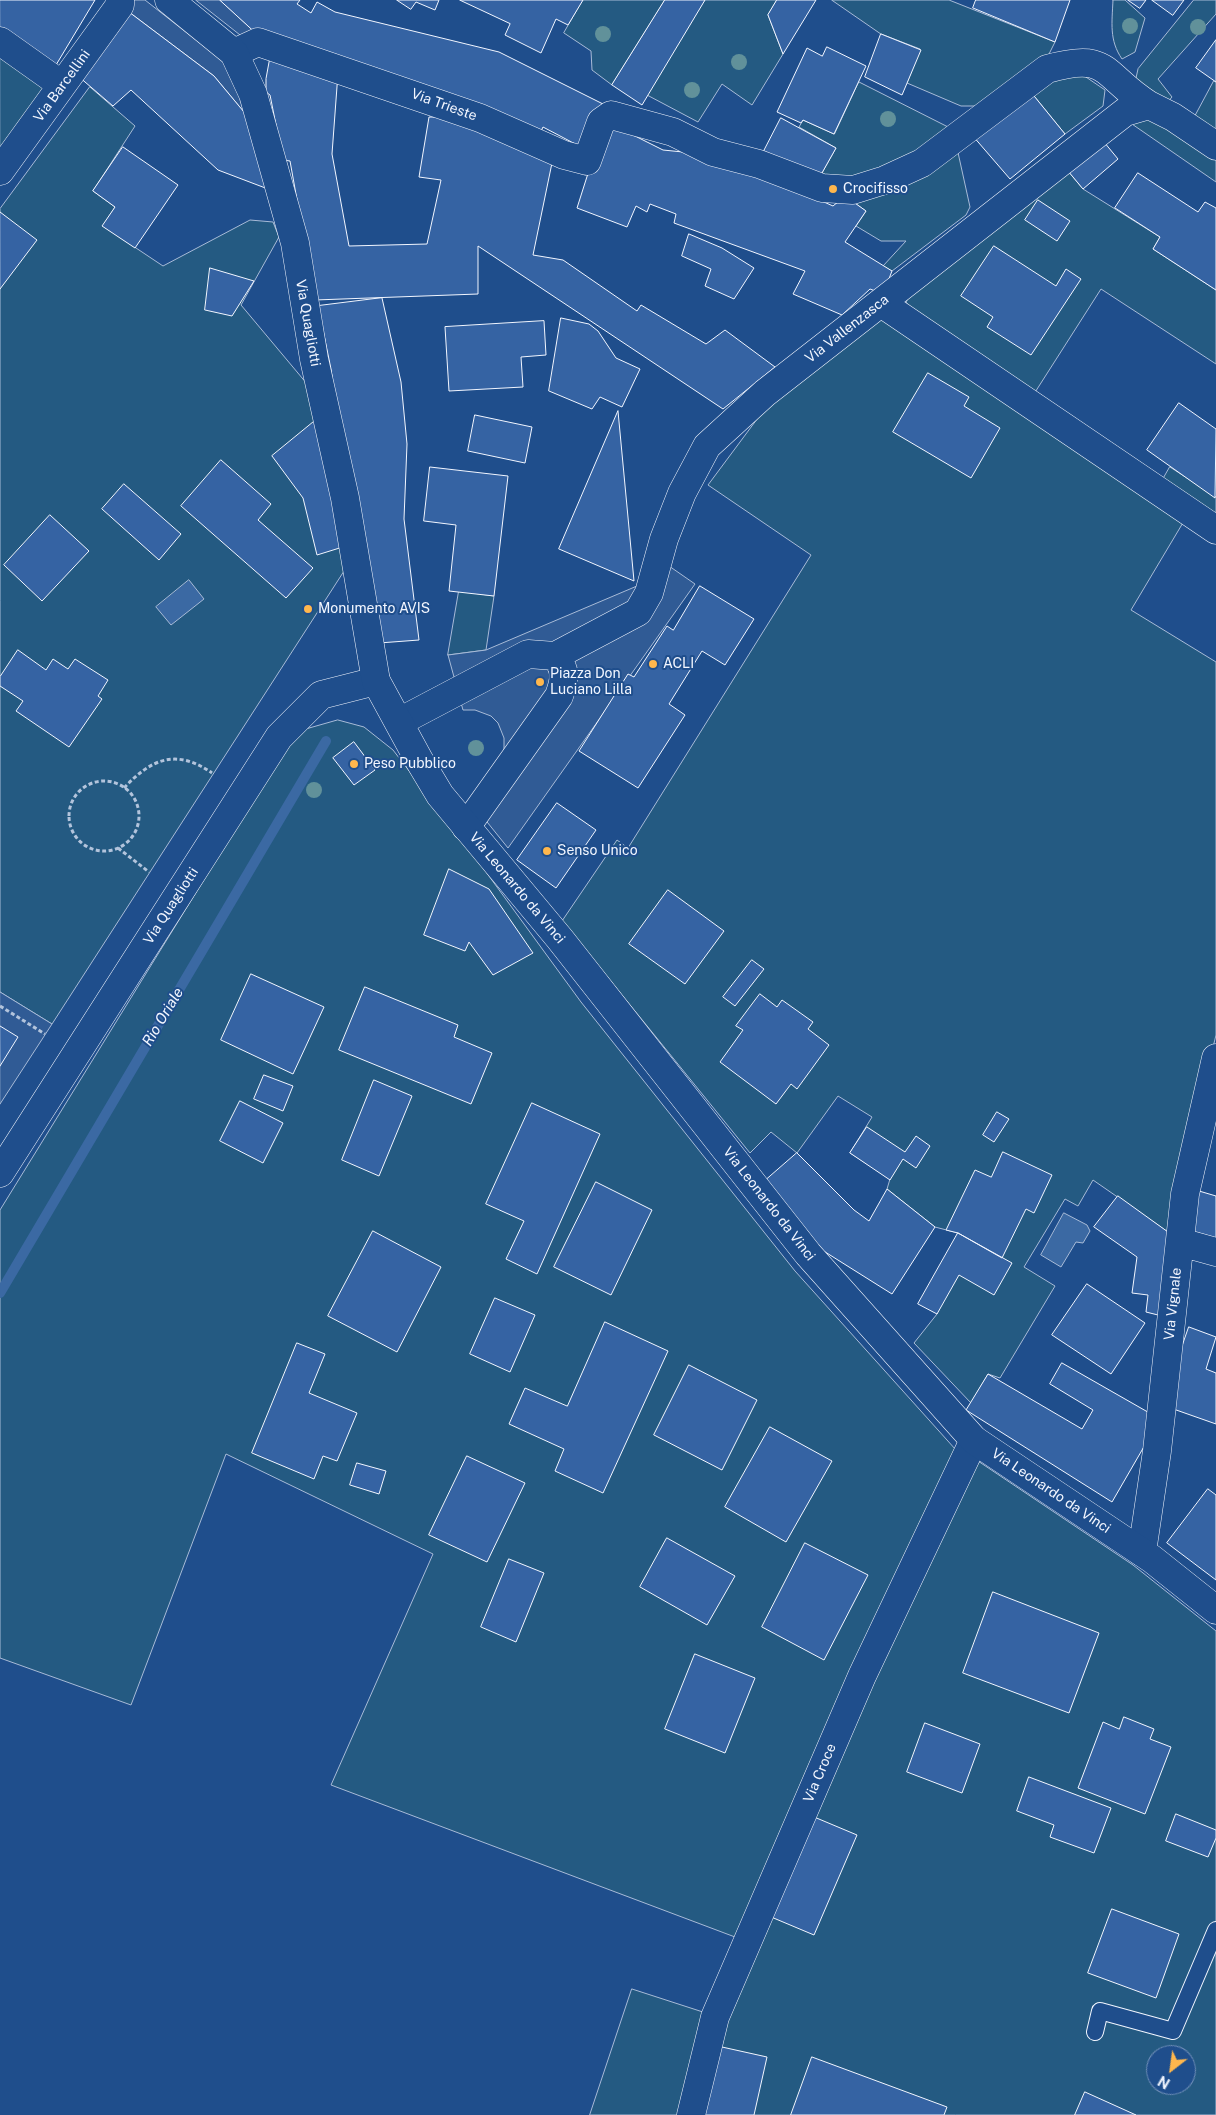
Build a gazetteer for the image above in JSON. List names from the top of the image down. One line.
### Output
{"streets":{"street":["Via Barcellini","Via Trieste","Via Quagliotti","Via Vallenzasca","Via Leonardo da Vinci","Via Vignale","Via Croce"]},"crossings":[["Via Trieste","Via Quagliotti"],["Via Trieste","Via Vallenzasca"],["Via Quagliotti","Via Leonardo da Vinci"],["Via Leonardo da Vinci","Via Vignale"],["Via Leonardo da Vinci","Via Croce"]],"water":["Rio Oriale"],"places":["Crocifisso","Monumento AVIS","ACLI","Piazza Don Luciano Lilla","Peso Pubblico","Senso Unico"],"north":"bottom left"}
